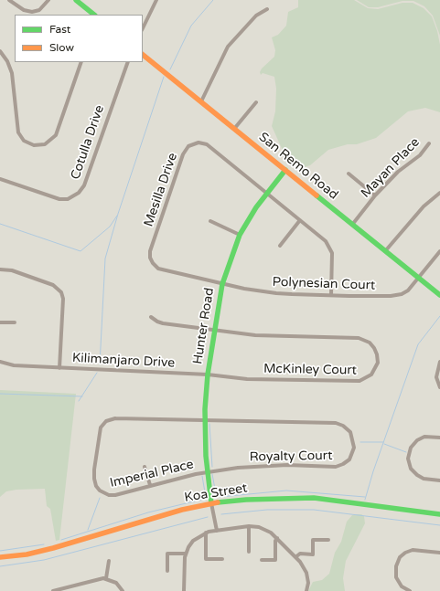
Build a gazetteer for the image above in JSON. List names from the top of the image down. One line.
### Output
{"streets":{"street":["Cotulla Drive","San Remo Road","Mayan Place","Mesilla Drive","Polynesian Court","Hunter Road","Kilimanjaro Drive","McKinley Court","Royalty Court","Imperial Place","Koa Street"]},"crossings":[["San Remo Road","Mayan Place"],["San Remo Road","Polynesian Court"],["San Remo Road","Hunter Road"],["Mesilla Drive","Polynesian Court"],["Mesilla Drive","Hunter Road"],["Polynesian Court","Hunter Road"],["Hunter Road","Kilimanjaro Drive"],["Hunter Road","McKinley Court"],["Hunter Road","Royalty Court"],["Hunter Road","Imperial Place"],["Hunter Road","Koa Street"],["Kilimanjaro Drive","McKinley Court"],["Royalty Court","Imperial Place"]],"legend":["Fast","Slow"]}
